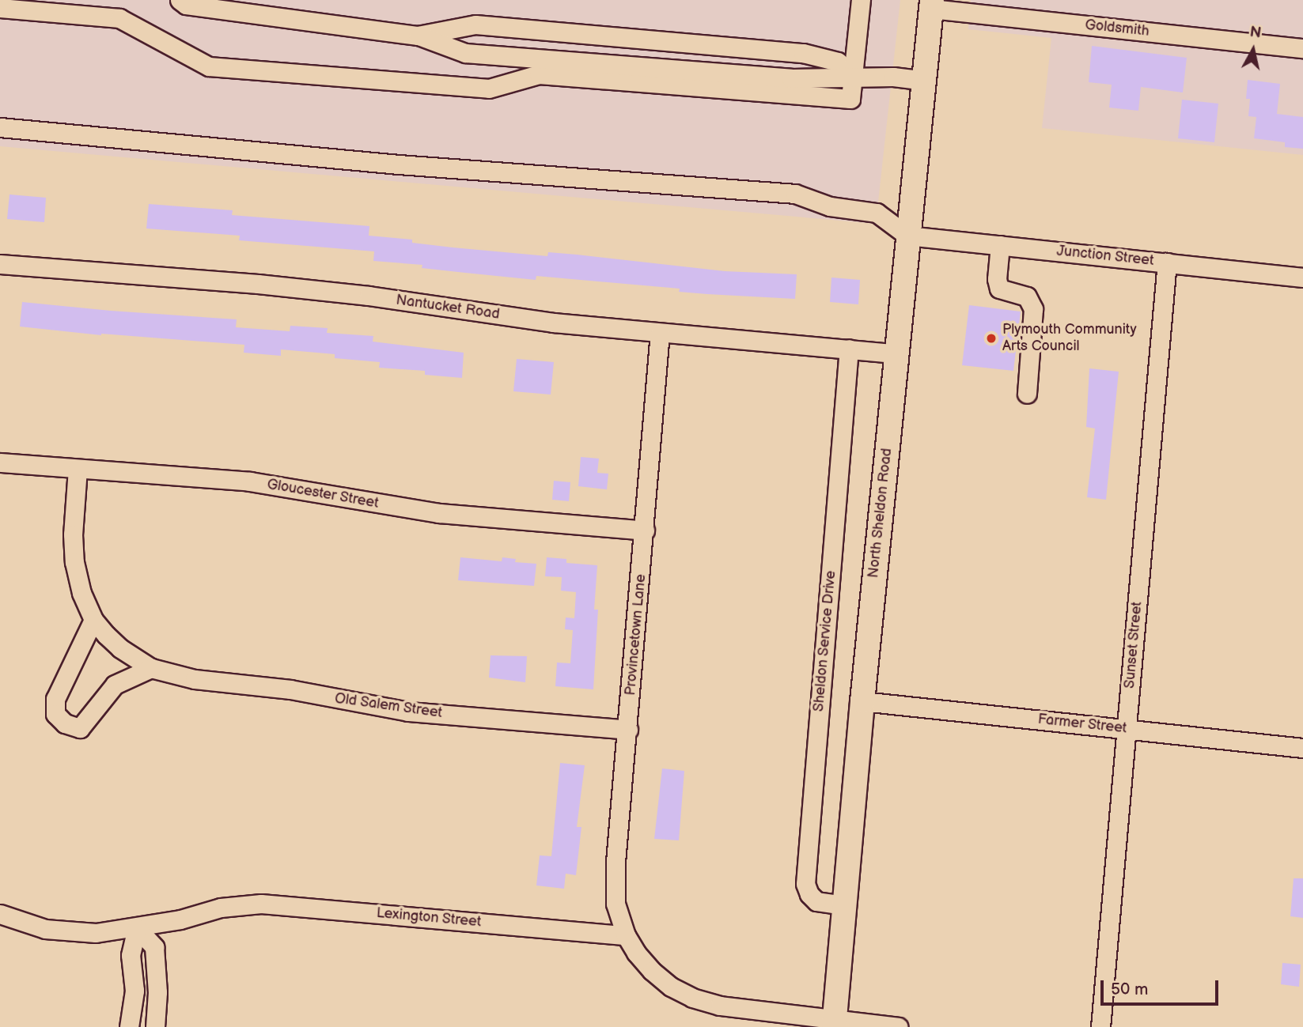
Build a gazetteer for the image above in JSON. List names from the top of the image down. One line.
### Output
{"streets":{"main road":["North Sheldon Road"],"street":["Goldsmith","Junction Street","Nantucket Road","Gloucester Street","Provincetown Lane","Sheldon Service Drive","Sunset Street","Old Salem Street","Farmer Street","Lexington Street"]},"crossings":[["Goldsmith","North Sheldon Road"],["Junction Street","North Sheldon Road"],["Junction Street","Sunset Street"],["Nantucket Road","North Sheldon Road"],["Nantucket Road","Provincetown Lane"],["Nantucket Road","Sheldon Service Drive"],["Gloucester Street","Provincetown Lane"],["Gloucester Street","Old Salem Street"],["North Sheldon Road","Sheldon Service Drive"],["North Sheldon Road","Farmer Street"],["Provincetown Lane","Old Salem Street"],["Provincetown Lane","Lexington Street"],["Sunset Street","Farmer Street"]],"places":["Plymouth Community Arts Council"],"scale_bar":"50 m","north":"top"}
